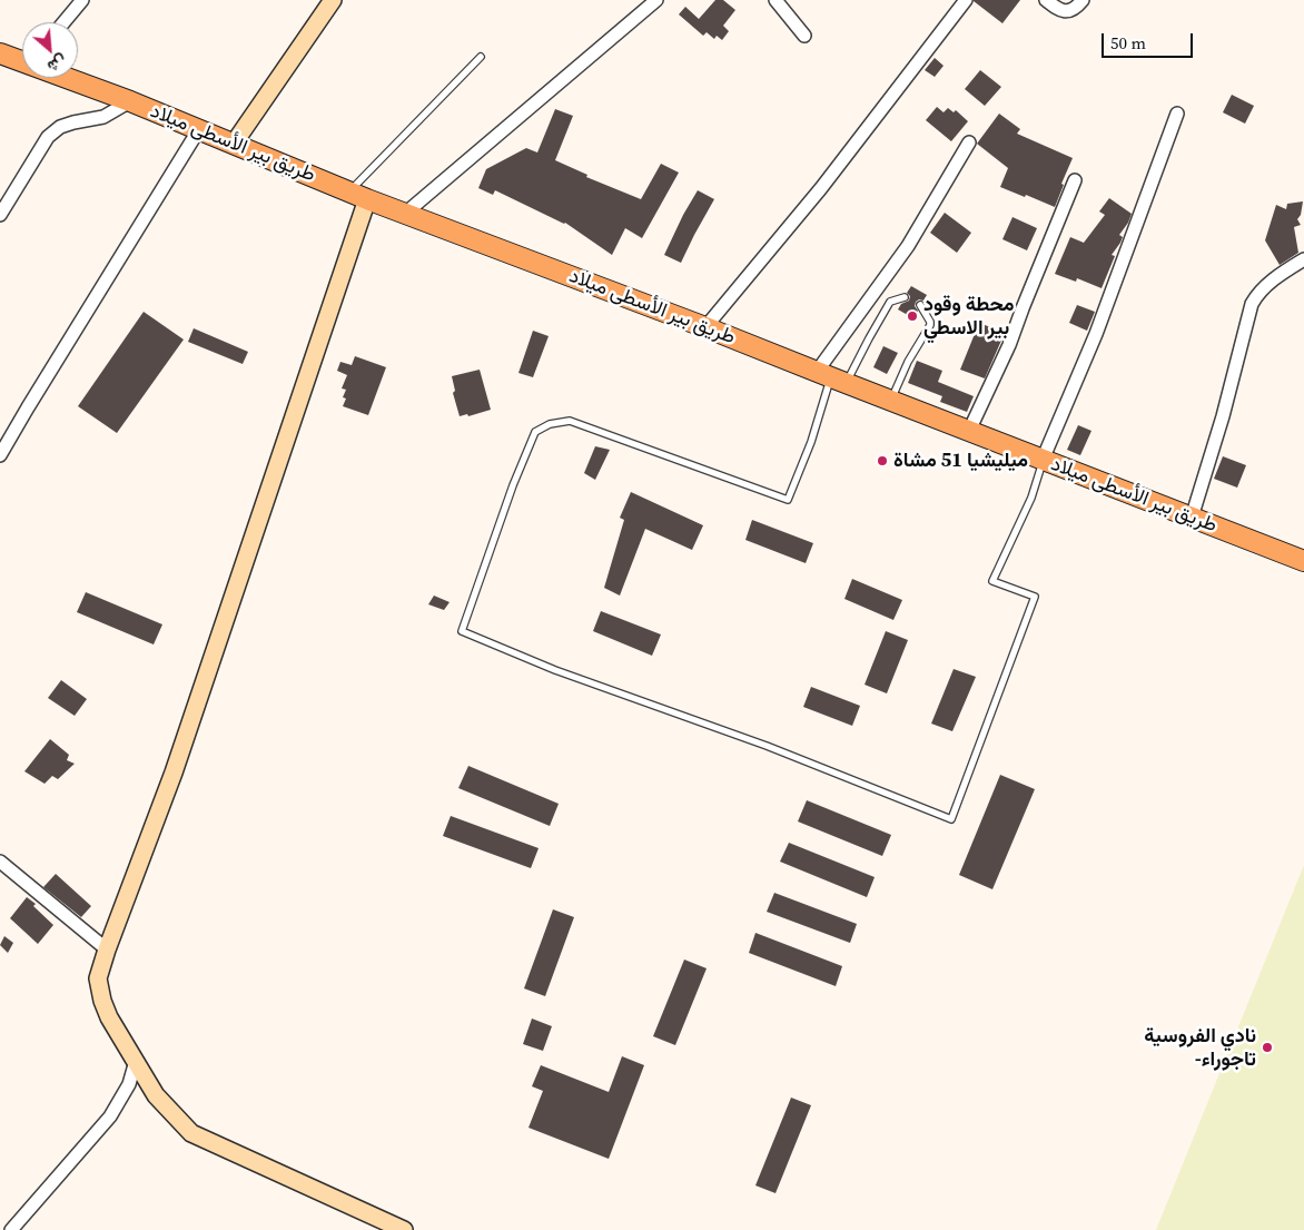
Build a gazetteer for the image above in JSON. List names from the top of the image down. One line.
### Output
{"streets":{"main road":["طريق بير الأسطى ميلاد"]},"places":["محطة وقود بير الاسطي","ميليشيا 51 مشاة","نادي الفروسية -تاجوراء"],"scale_bar":"50 m","north":"bottom right"}
